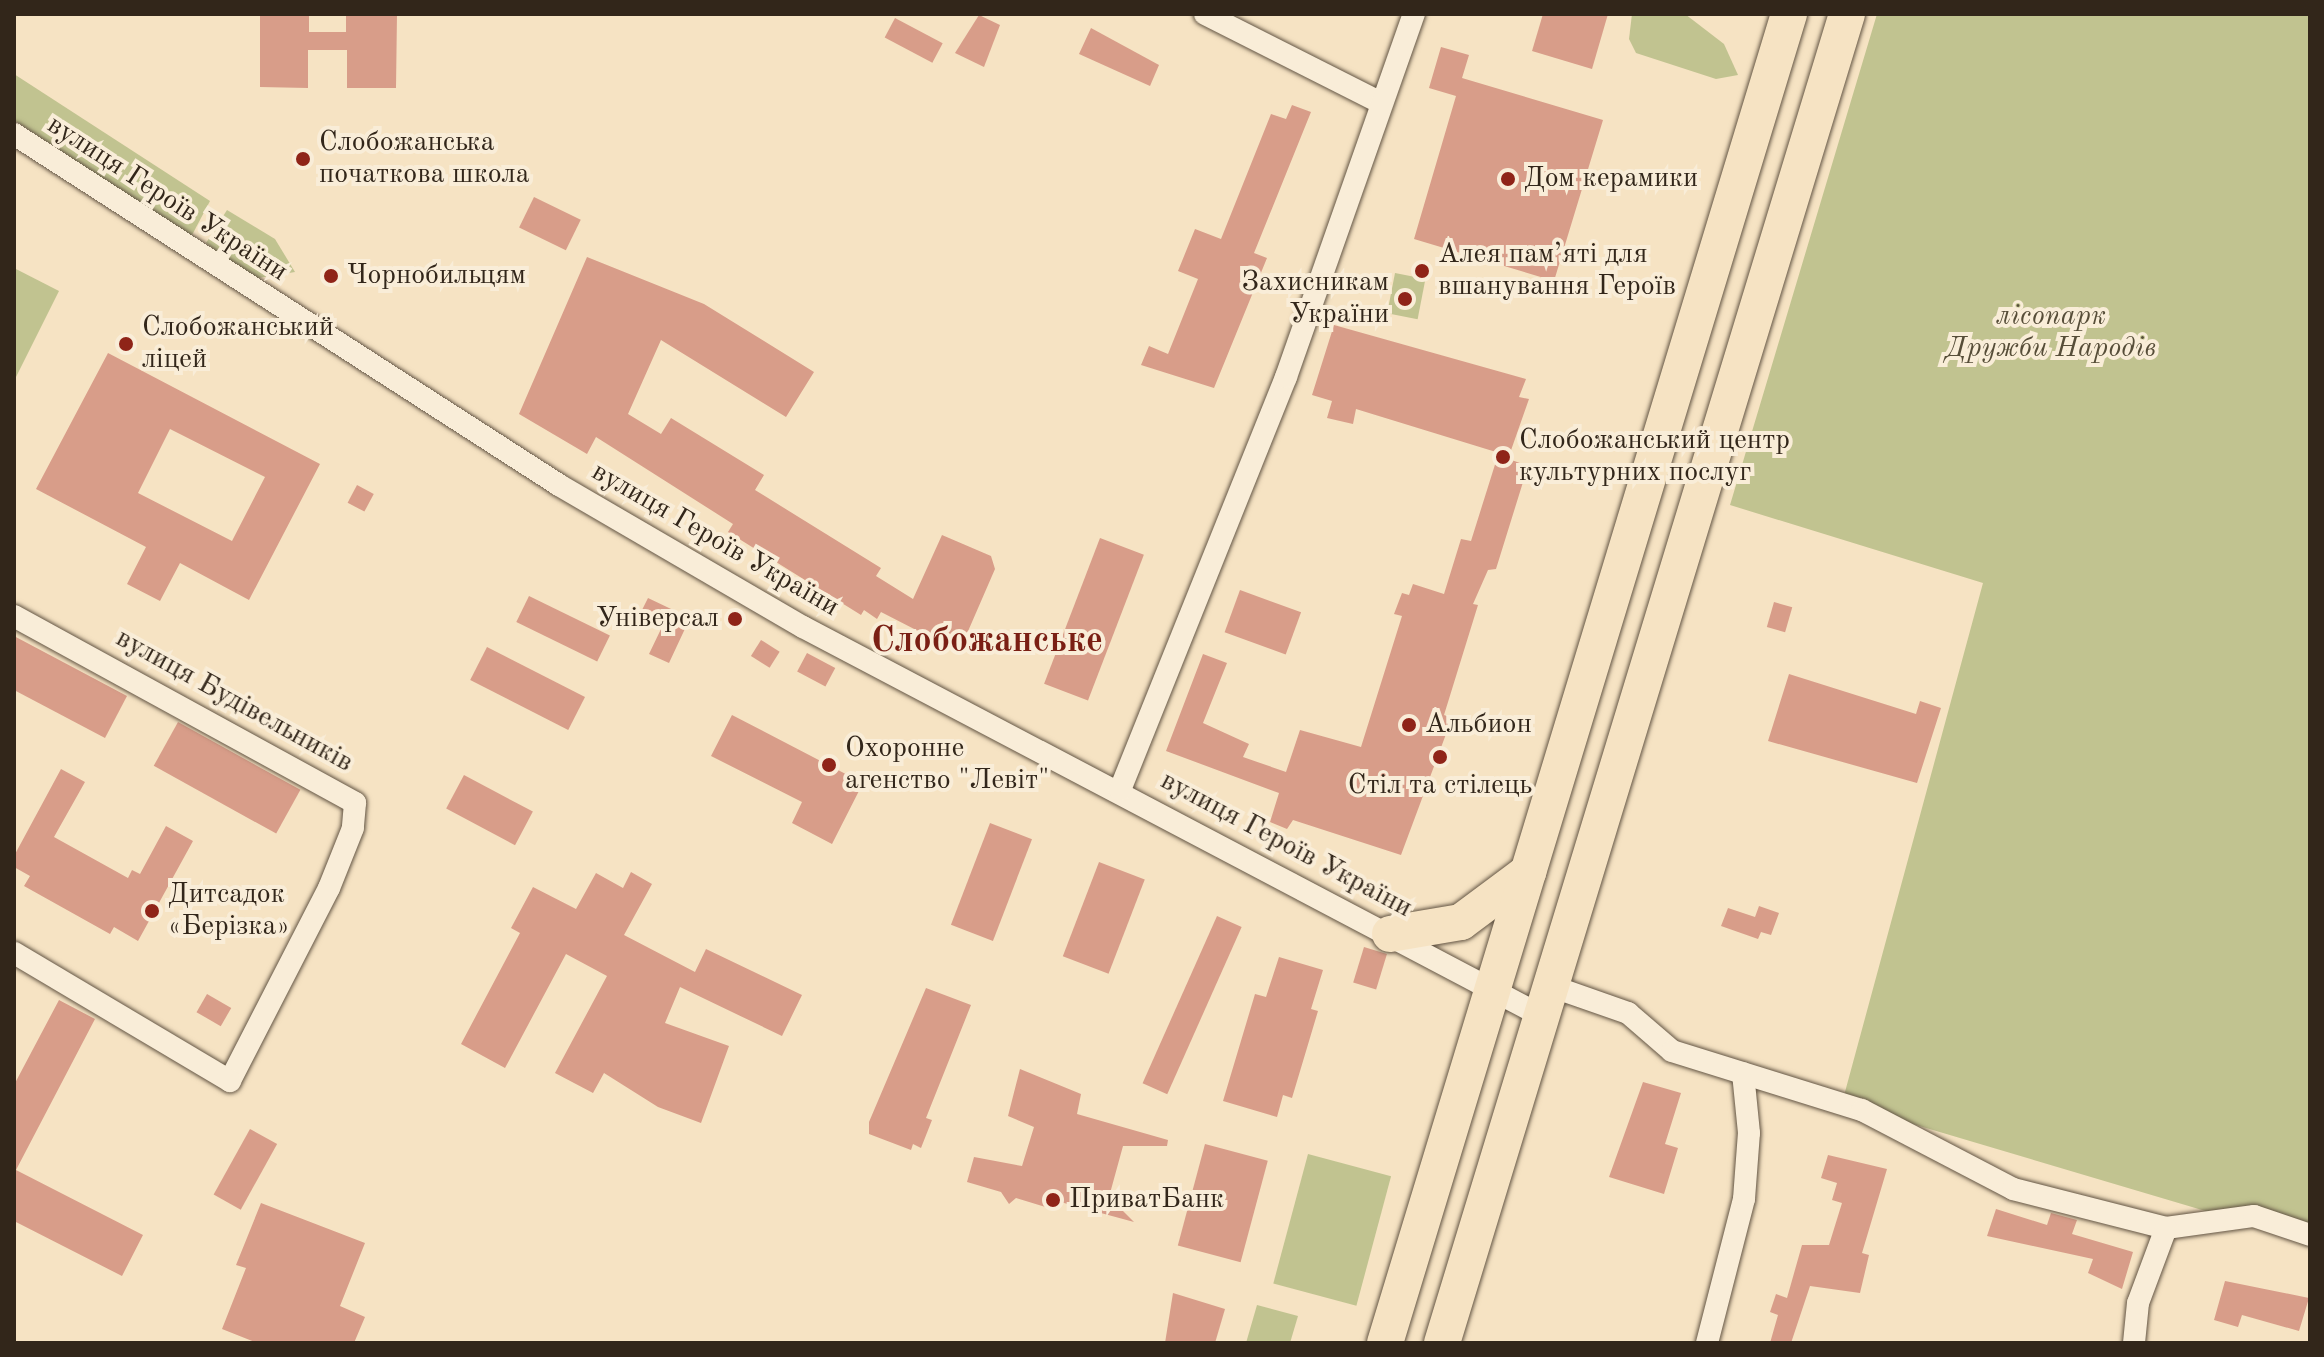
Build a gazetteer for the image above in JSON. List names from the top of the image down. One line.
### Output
{"streets":{"street":["вулиця Героїв України","вулиця Будівельників"]},"districts":["Слобожанське"],"parks":["лісопарк Дружби Народів"],"places":["Cлобожанська початкова школа","Дом керамики","Алея пам’яті для вшанування Героїв","Чорнобильцям","Захисникам України","Слобожанський ліцей","Слобожанський центр культурних послуг","Універсал","Альбион","Стіл та стілець","Охоронне агенство \"Левіт\"","Дитсадок «Берізка»","ПриватБанк"]}
